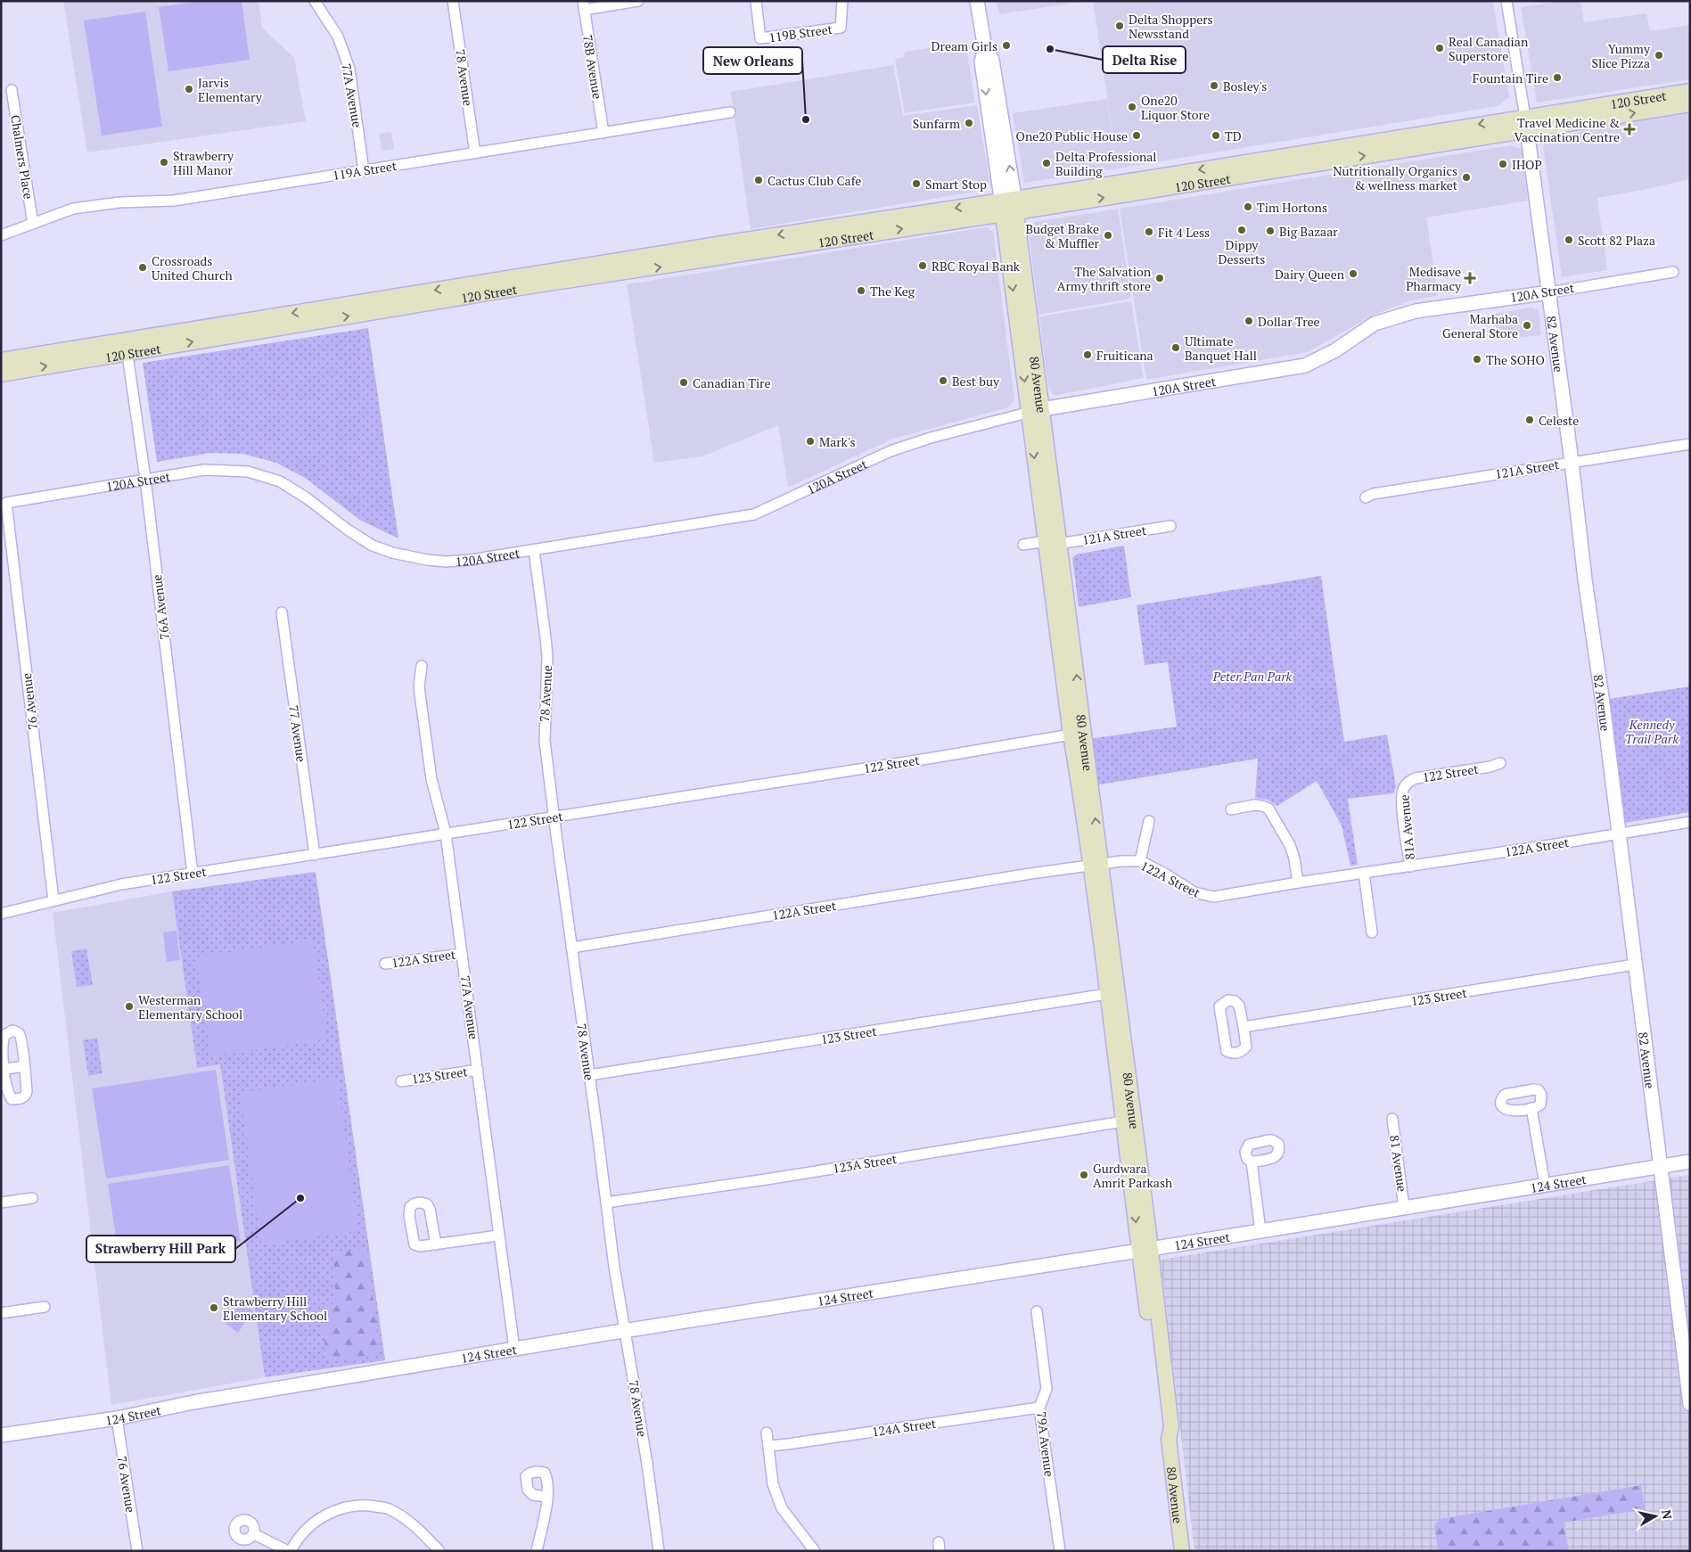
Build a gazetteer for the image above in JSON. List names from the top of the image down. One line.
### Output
{"streets":{"main road":["120 Street","80 Avenue"],"street":["119B Street","78B Avenue","78 Avenue","77A Avenue","Chalmers Place","119A Street","120A Street","82 Avenue","121A Street","76A Avenue","76 Avenue","77 Avenue","122 Street","81A Avenue","122A Street","123 Street","123A Street","81 Avenue","124 Street","124A Street","79A Avenue"]},"crossings":[["78B Avenue","119A Street"],["78 Avenue","119A Street"],["78 Avenue","120A Street"],["78 Avenue","122 Street"],["78 Avenue","122A Street"],["78 Avenue","123 Street"],["78 Avenue","123A Street"],["78 Avenue","124 Street"],["77A Avenue","119A Street"],["77A Avenue","122 Street"],["77A Avenue","122A Street"],["77A Avenue","123 Street"],["77A Avenue","124 Street"],["120 Street","82 Avenue"],["120 Street","80 Avenue"],["120 Street","76A Avenue"],["Chalmers Place","119A Street"],["120A Street","82 Avenue"],["120A Street","80 Avenue"],["120A Street","76A Avenue"],["120A Street","76 Avenue"],["82 Avenue","121A Street"],["82 Avenue","122A Street"],["82 Avenue","123 Street"],["82 Avenue","124 Street"],["80 Avenue","121A Street"],["80 Avenue","122 Street"],["80 Avenue","122A Street"],["80 Avenue","123 Street"],["80 Avenue","123A Street"],["80 Avenue","124 Street"],["76A Avenue","122 Street"],["76 Avenue","122 Street"],["76 Avenue","124 Street"],["77 Avenue","122 Street"],["122 Street","81A Avenue"],["81A Avenue","122A Street"],["81 Avenue","124 Street"],["124A Street","79A Avenue"]],"parks":["Peter Pan Park","Kennedy Trail Park"],"places":{"other":["Delta Shoppers Newsstand","Dream Girls","Real Canadian Superstore","Delta Rise","Yummy Slice Pizza","Fountain Tire","Bosley's","Jarvis Elementary","One20 Liquor Store","New Orleans","Sunfarm","One20 Public House","TD","Strawberry Hill Manor","Delta Professional Building","IHOP","Nutritionally Organics & wellness market","Cactus Club Cafe","Smart Stop","Tim Hortons","Dippy Desserts","Big Bazaar","Fit 4 Less","Budget Brake & Muffler","Scott 82 Plaza","RBC Royal Bank","Crossroads United Church","Dairy Queen","The Salvation Army thrift store","The Keg","Dollar Tree","Marhaba General Store","Ultimate Banquet Hall","Fruiticana","The SOHO","Best buy","Canadian Tire","Celeste","Mark's","Westerman Elementary School","Gurdwara Amrit Parkash","Strawberry Hill Park","Strawberry Hill Elementary School"],"health":["Travel Medicine & Vaccination Centre","Medisave Pharmacy"]},"north":"right"}
